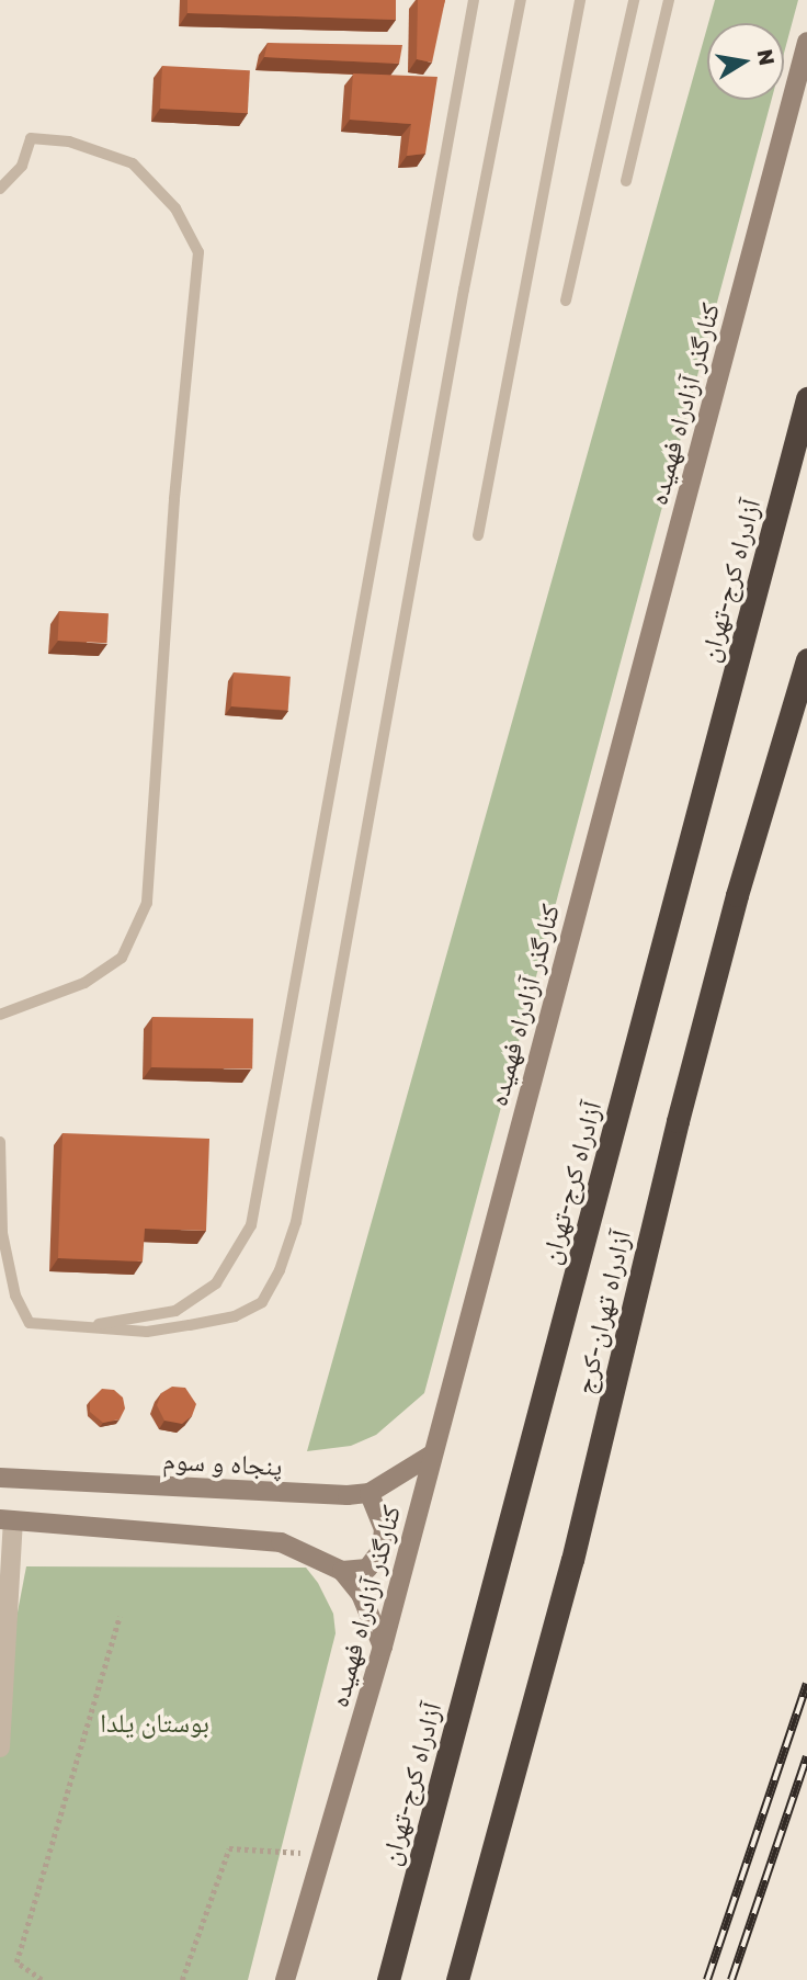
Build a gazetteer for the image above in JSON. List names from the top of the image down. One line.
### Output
{"streets":{"highway":["آزادراه کرج-تهران","آزادراه تهران-کرج"],"main road":["کنارگذر آزادراه فهمیده","پنجاه و سوم"]},"parks":["بوستان یلدا"],"north":"right"}
